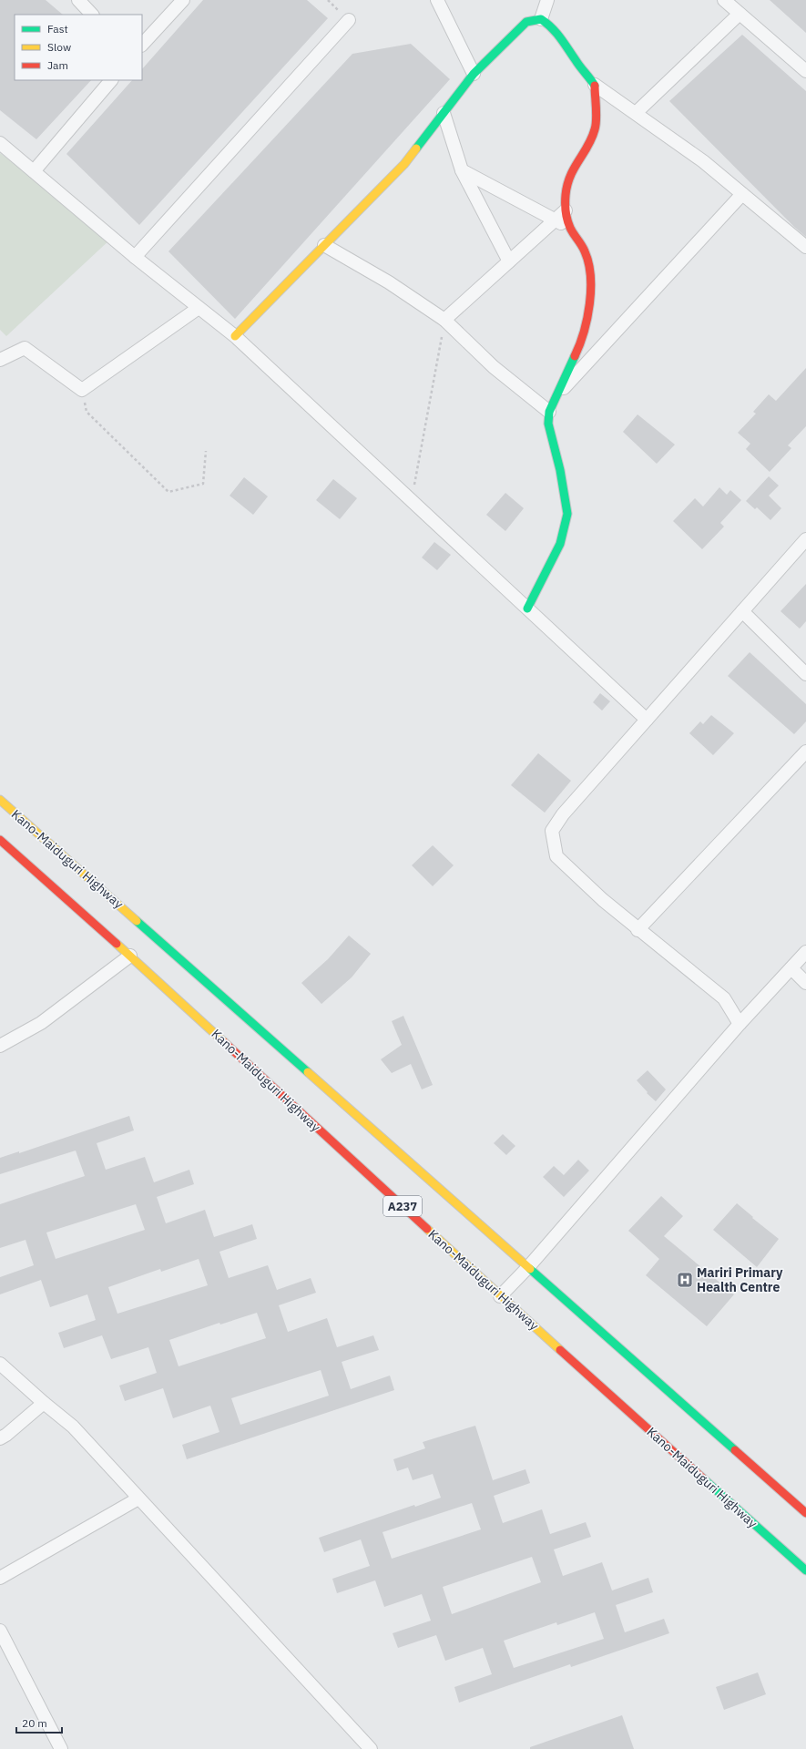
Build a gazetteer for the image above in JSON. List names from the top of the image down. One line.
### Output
{"streets":{"main road":["Kano-Maiduguri Highway","A237"]},"places":{"hospital":["Mariri Primary Health Centre"]},"legend":["Fast","Slow","Jam"],"scale_bar":"20 m"}
